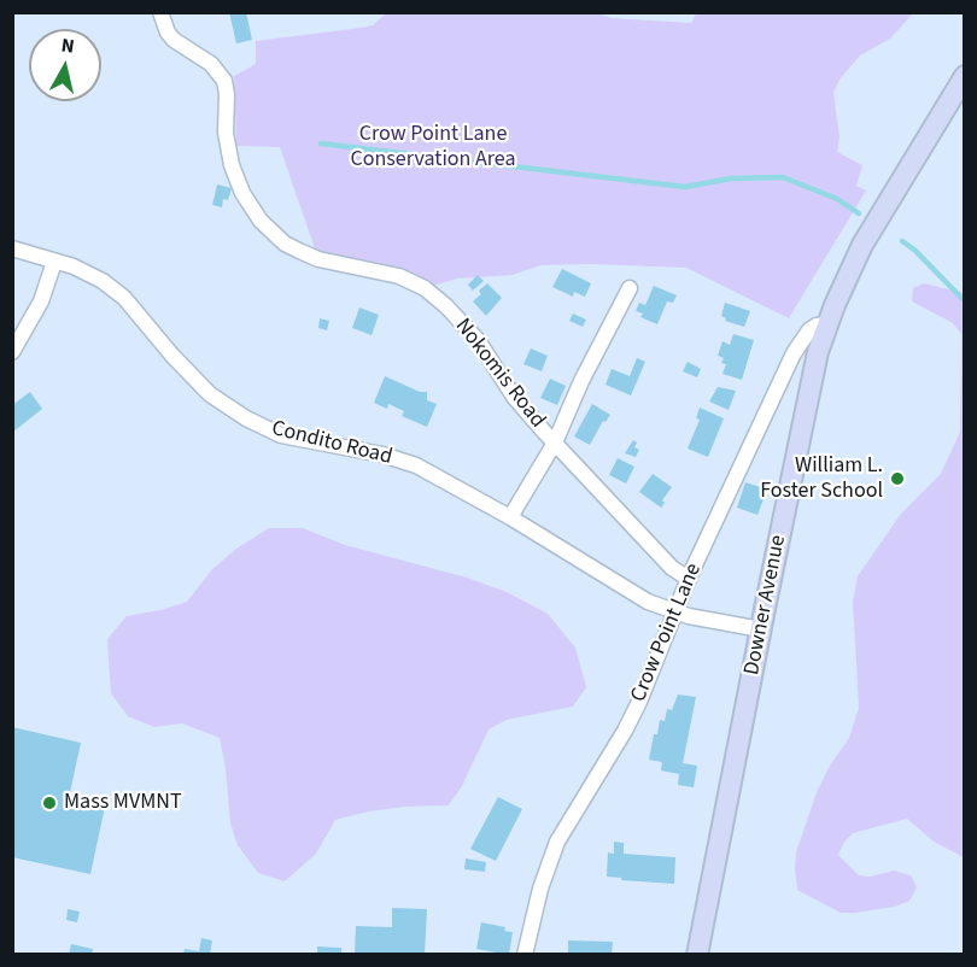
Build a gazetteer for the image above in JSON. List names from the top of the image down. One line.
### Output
{"streets":{"street":["Nokomis Road","Condito Road","Downer Avenue","Crow Point Lane"]},"crossings":[["Nokomis Road","Crow Point Lane"],["Condito Road","Downer Avenue"],["Condito Road","Crow Point Lane"],["Downer Avenue","Crow Point Lane"]],"parks":["Crow Point Lane Conservation Area"],"places":["William L. Foster School","Mass MVMNT"],"north":"top"}
